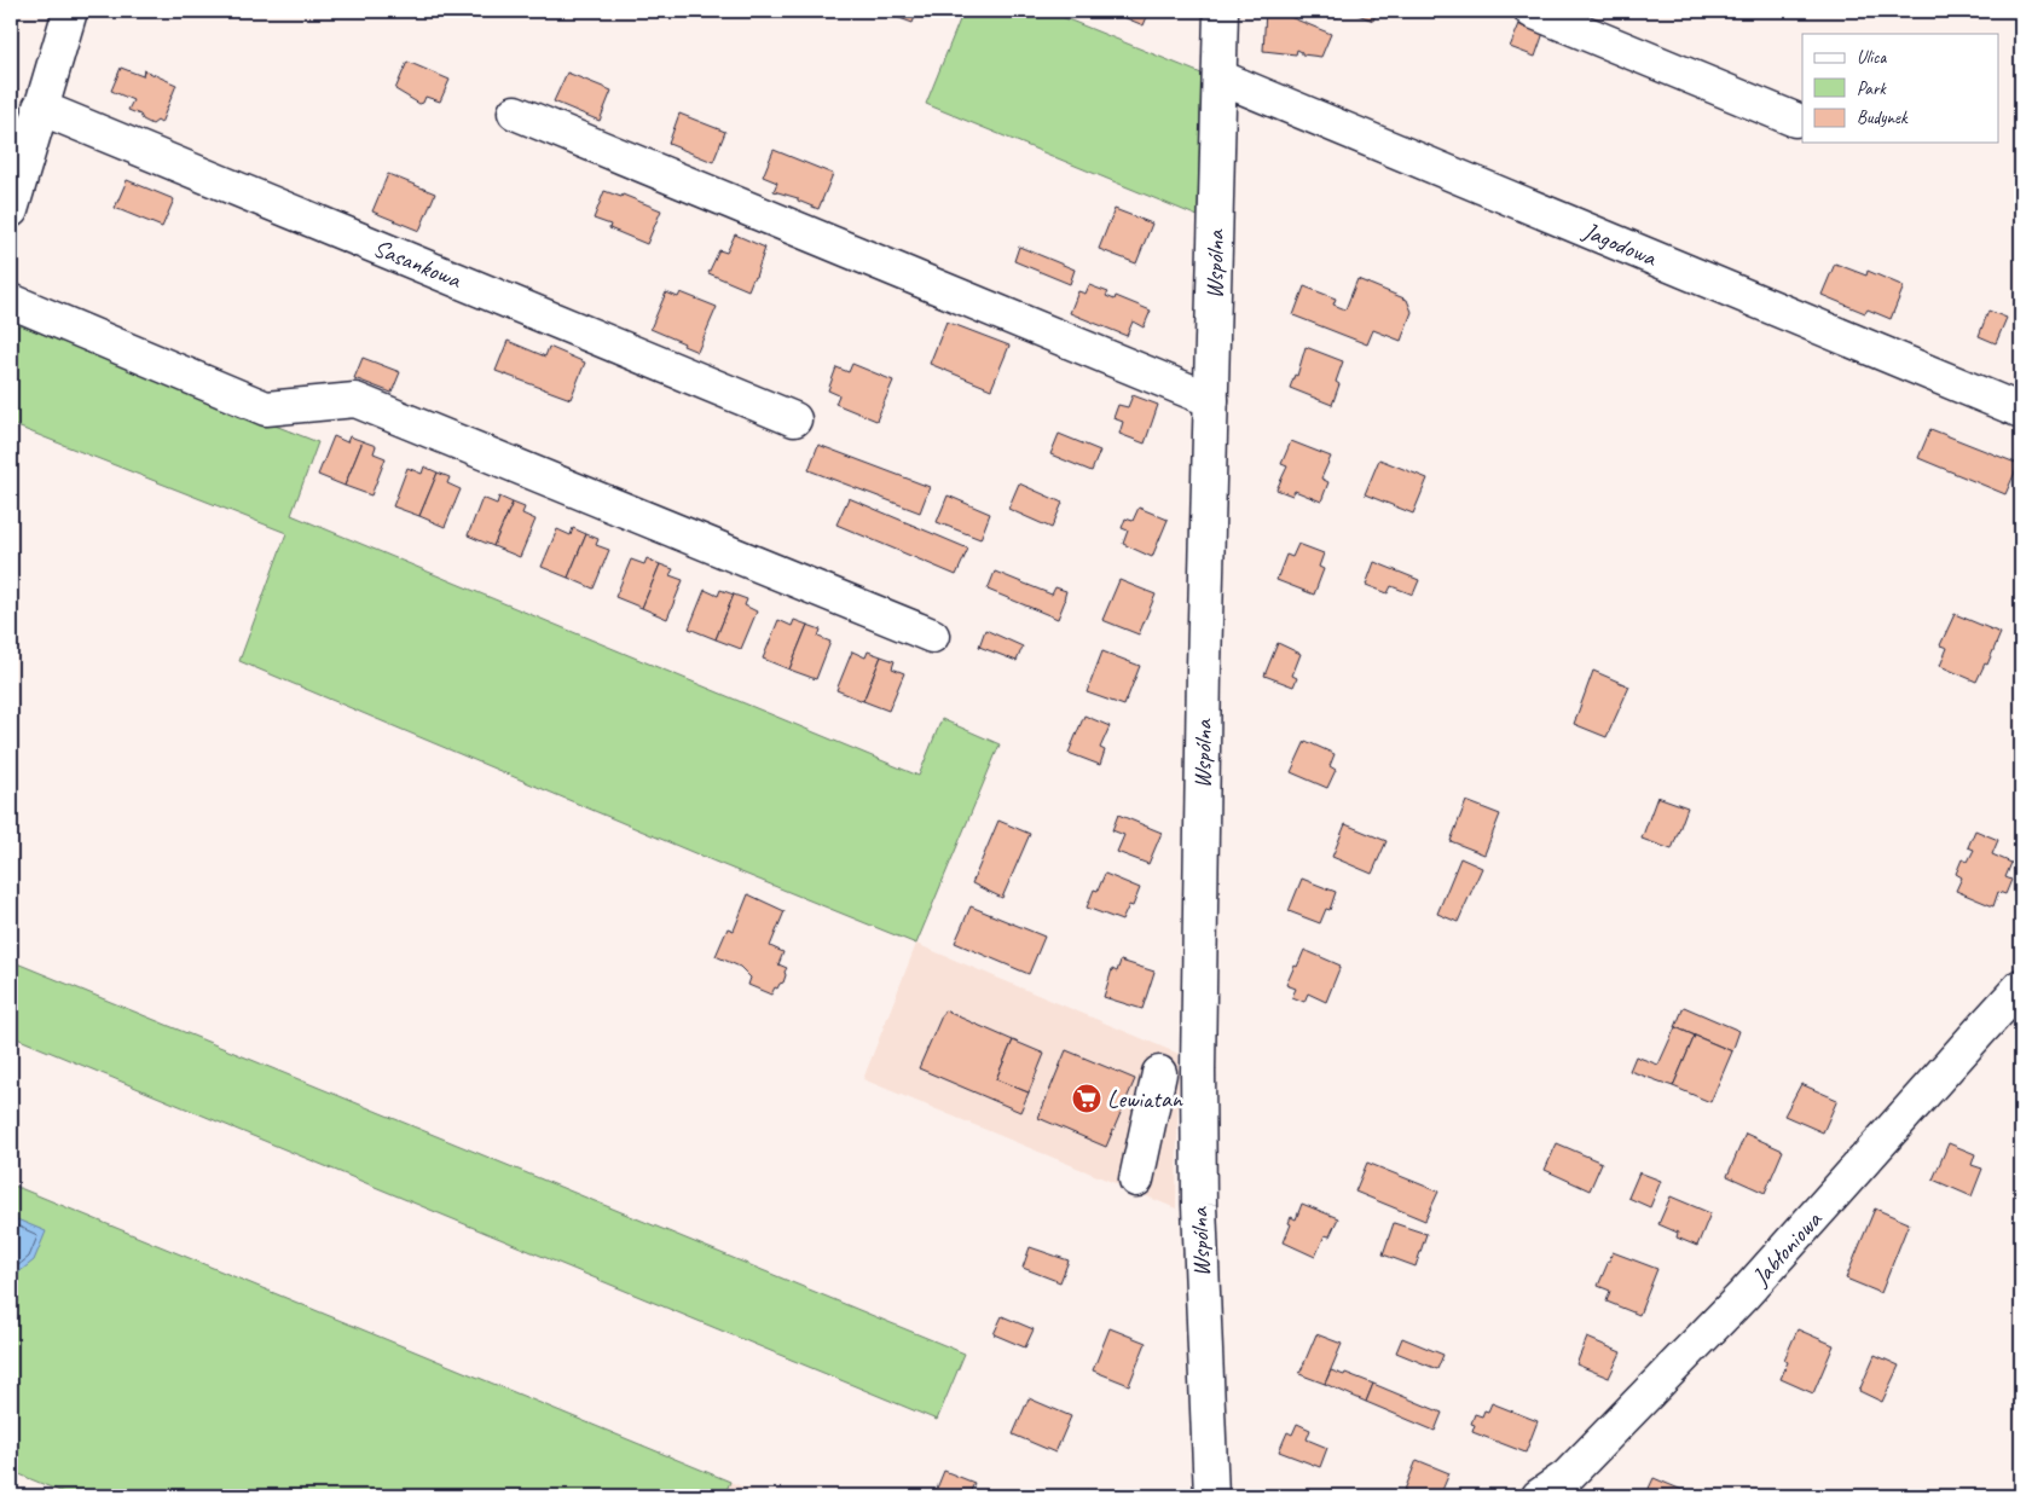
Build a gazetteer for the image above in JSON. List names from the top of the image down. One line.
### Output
{"streets":{"street":["Jagodowa","Sasankowa","Wspólna","Jabłoniowa"]},"crossings":[["Jagodowa","Wspólna"]],"places":{"supermarket":["Lewiatan"]},"legend":["Ulica","Park","Budynek"]}
